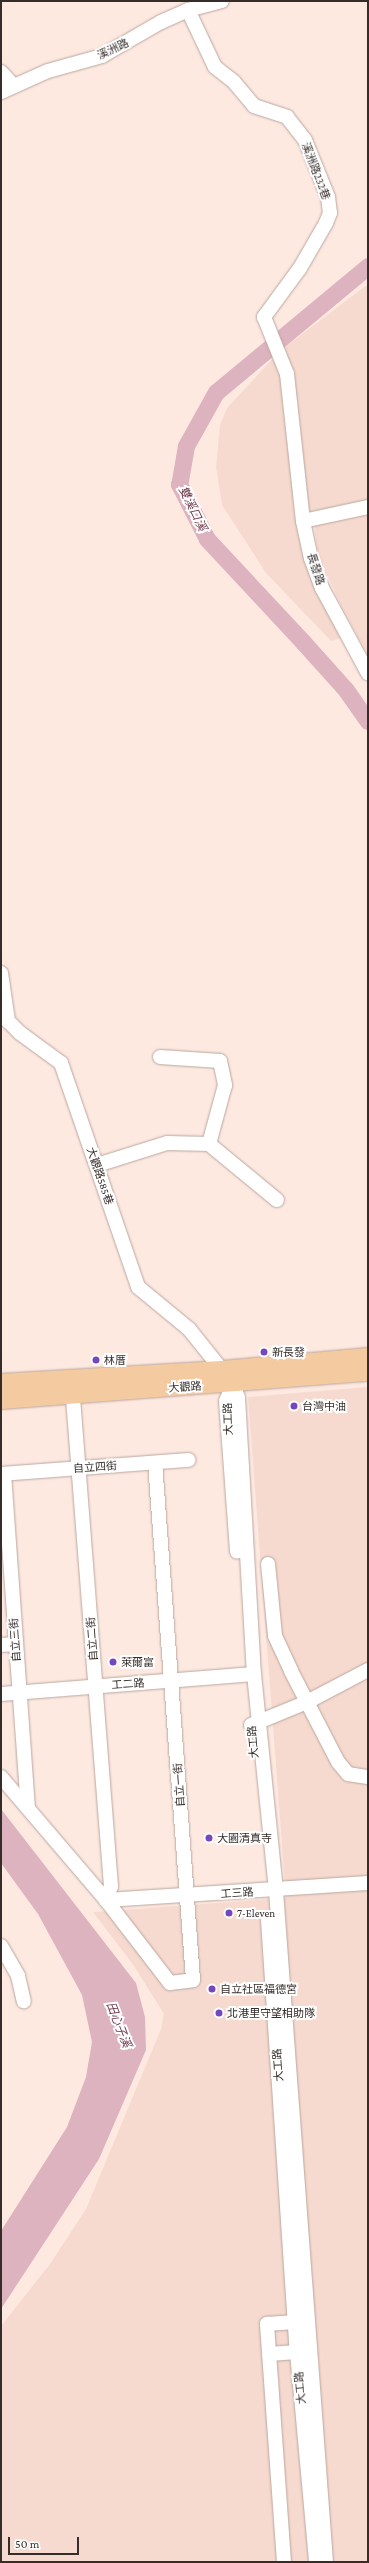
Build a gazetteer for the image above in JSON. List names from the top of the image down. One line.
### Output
{"streets":{"main road":["大觀路"],"street":["溪洲路","溪洲路232巷","長發路","大觀路585巷","大工路","自立四街","自立二街","自立三街","工二路","自立一街","工三路"]},"crossings":[["溪洲路","溪洲路232巷"],["溪洲路232巷","長發路"],["大觀路585巷","大觀路"],["大觀路585巷","大工路"],["大觀路","大工路"],["大觀路","自立二街"],["大工路","工二路"],["大工路","工三路"],["自立四街","自立二街"],["自立四街","自立三街"],["自立四街","自立一街"],["自立二街","工二路"],["自立二街","自立一街"],["自立二街","工三路"],["自立三街","工二路"],["工二路","自立一街"],["自立一街","工三路"]],"water":["雙溪口溪","田心子溪"],"places":["新長發","林厝","台灣中油","萊爾富","大園清真寺","7-Eleven","自立社區福德宮","北港里守望相助隊"],"scale_bar":"50 m"}
